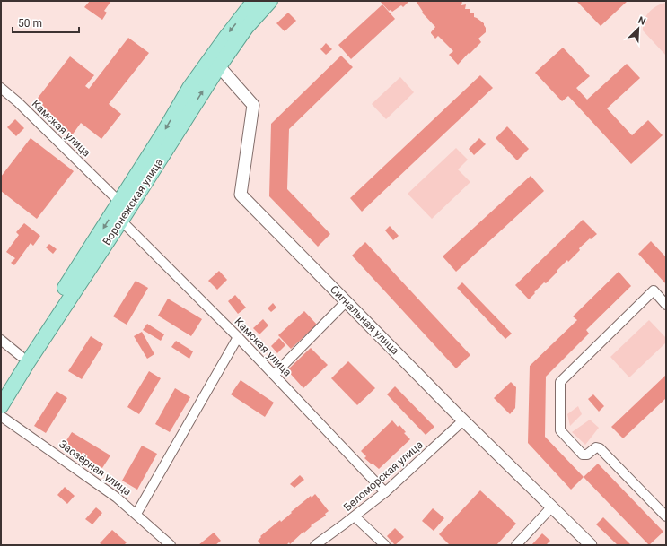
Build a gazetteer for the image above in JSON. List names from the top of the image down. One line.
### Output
{"streets":{"main road":["Воронежская улица"],"street":["Камская улица","Сигнальная улица","Заозёрная улица","Беломорская улица"]},"crossings":[["Камская улица","Воронежская улица"],["Камская улица","Беломорская улица"],["Воронежская улица","Сигнальная улица"],["Сигнальная улица","Беломорская улица"]],"scale_bar":"50 m","north":"top right"}
